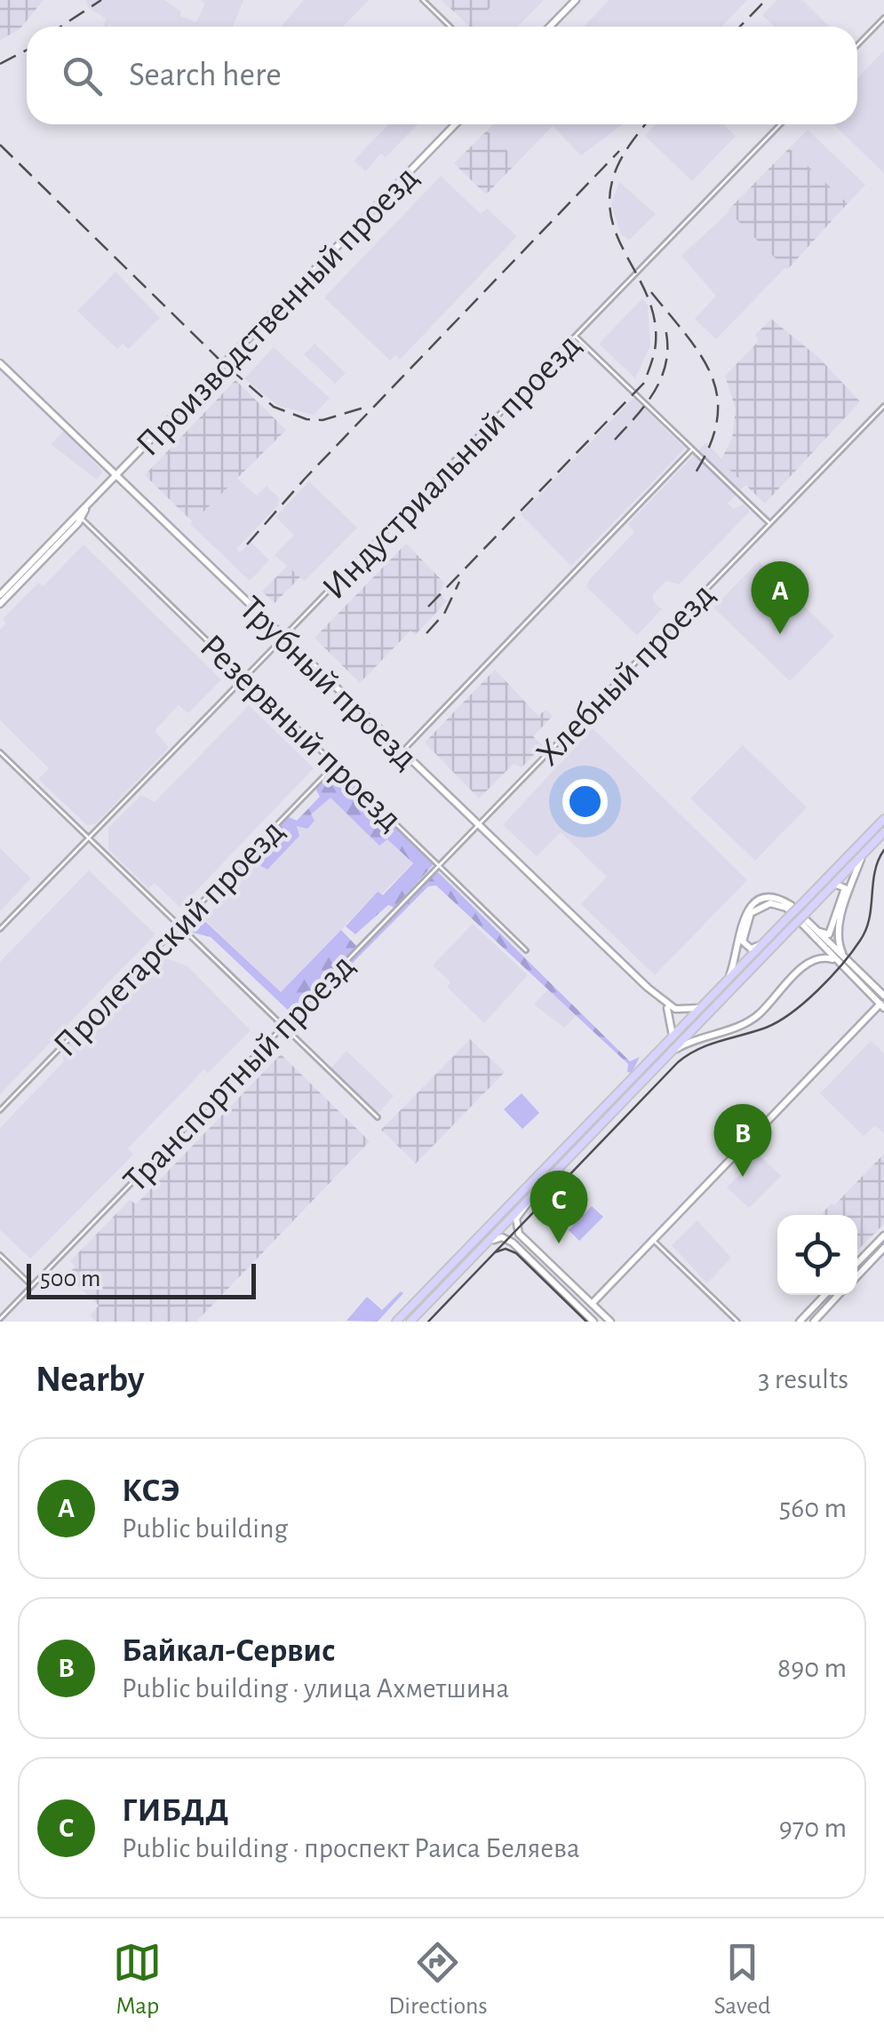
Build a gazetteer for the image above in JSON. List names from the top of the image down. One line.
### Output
{"streets":{"street":["Производственный проезд","Индустриальный проезд","Хлебный проезд","Трубный проезд","Резервный проезд","Пролетарский проезд","Транспортный проезд"]},"crossings":[["Производственный проезд","Трубный проезд"],["Производственный проезд","Резервный проезд"],["Индустриальный проезд","Трубный проезд"],["Индустриальный проезд","Резервный проезд"],["Хлебный проезд","Трубный проезд"],["Хлебный проезд","Транспортный проезд"],["Трубный проезд","Транспортный проезд"],["Резервный проезд","Пролетарский проезд"],["Резервный проезд","Транспортный проезд"]],"scale_bar":"500 m","page":{"search":"Search here","pins":["A","B","C"],"scale":"500 m","heading":["Nearby","3 results"],"list":[{"mark":"A","name":"КСЭ","note":"Public building","value":"560 m"},{"mark":"B","name":"Байкал-Сервис","note":"Public building · улица Ахметшина","value":"890 m"},{"mark":"C","name":"ГИБДД","note":"Public building · проспект Раиса Беляева","value":"970 m"}],"nav":["Map","Directions","Saved"]}}
